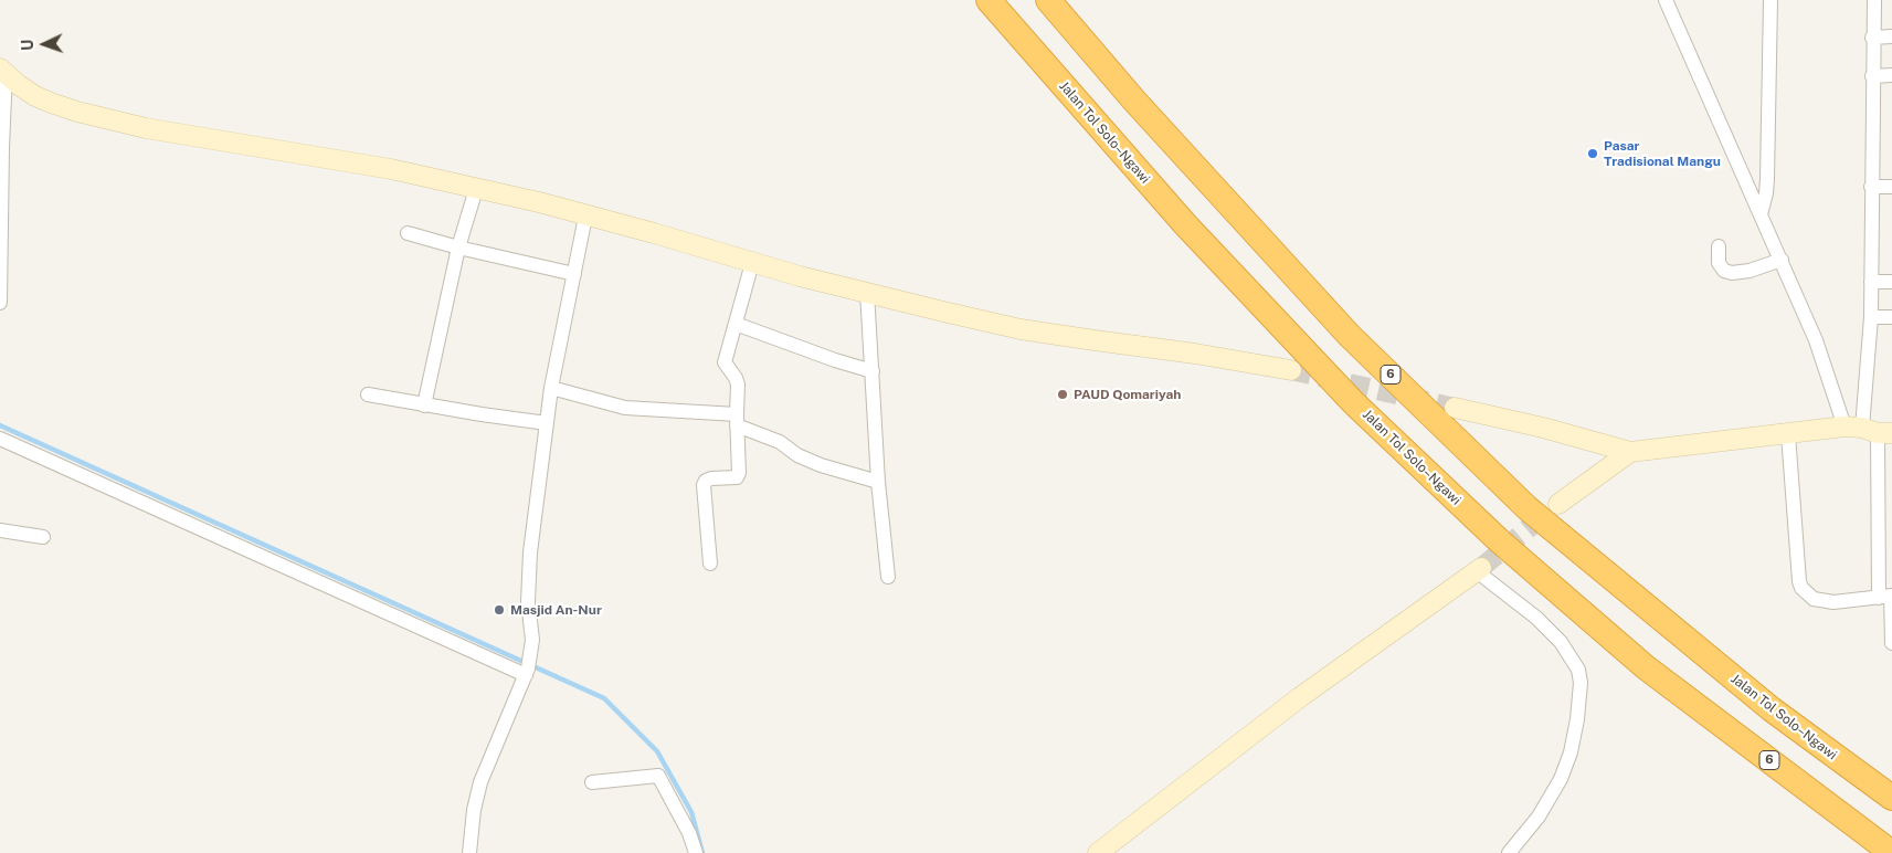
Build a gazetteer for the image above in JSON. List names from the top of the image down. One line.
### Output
{"streets":{"highway":["Jalan Tol Solo–Ngawi","6"]},"places":["Pasar Tradisional Mangu","PAUD Qomariyah","Masjid An-Nur"],"north":"left"}
